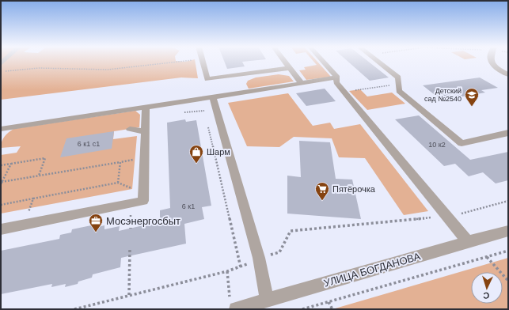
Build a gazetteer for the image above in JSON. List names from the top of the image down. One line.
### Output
{"streets":{"street":["УЛИЦА БОГДАНОВА"]},"places":{"school or university":["Детский сад №2540"],"shop":["Шарм"],"supermarket":["Пятёрочка"],"office":["Мосэнергосбыт"]},"house_numbers":["6 к1 с1","10 к2","6 к1"],"north":"bottom"}
